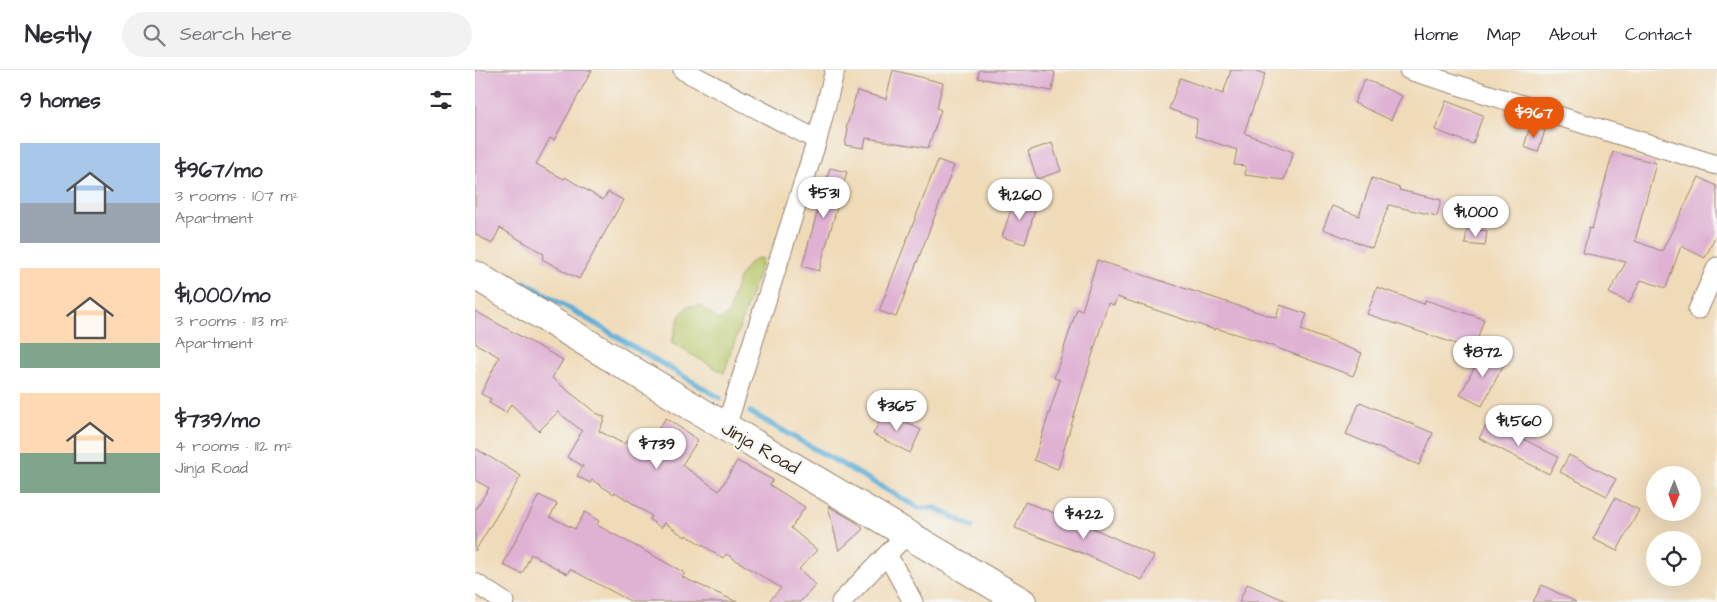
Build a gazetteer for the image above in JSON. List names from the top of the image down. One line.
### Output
{"streets":{"main road":["Jinja Road"]},"north":"bottom","page":{"header":"Nestly","search":"Search here","nav":["Home","Map","About","Contact"],"heading":"9 homes","price":["$967","$531","$1,260","$1,000","$872","$365","$1,560","$739","$422"],"list":[{"name":"$967/mo","note":"3 rooms · 107 m² · Apartment"},{"name":"$1,000/mo","note":"3 rooms · 113 m² · Apartment"},{"name":"$739/mo","note":"4 rooms · 112 m² · Jinja Road"}]}}
